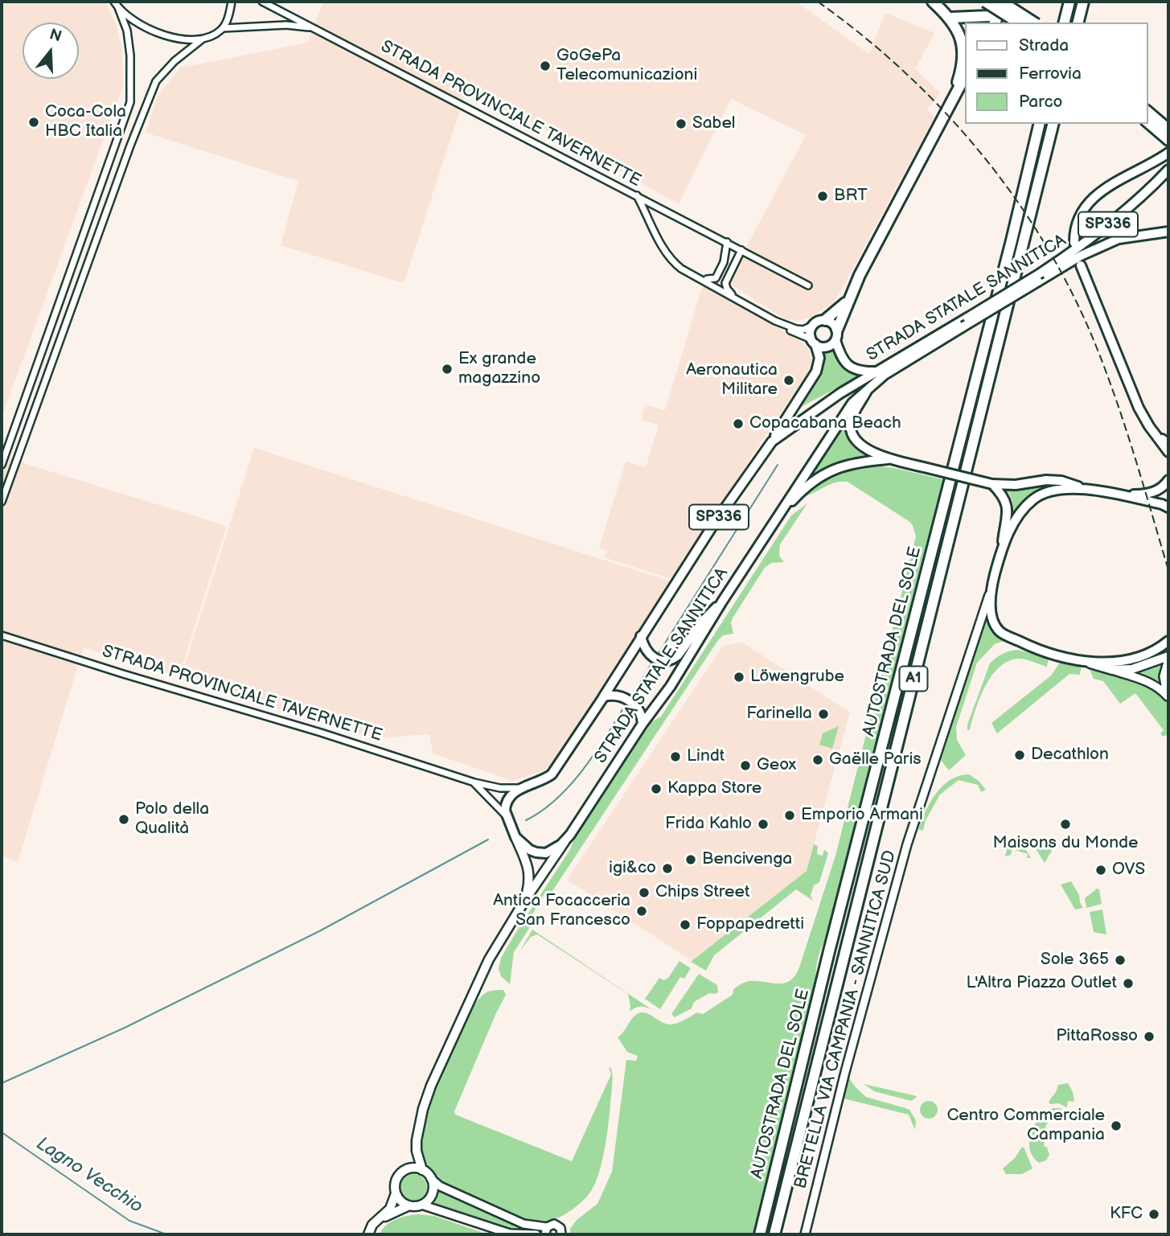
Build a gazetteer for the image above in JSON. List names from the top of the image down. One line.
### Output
{"streets":{"highway":["AUTOSTRADA DEL SOLE","A1"],"main road":["SP336","STRADA STATALE SANNITICA"],"street":["STRADA PROVINCIALE TAVERNETTE","BRETELLA VIA CAMPANIA - SANNITICA SUD"]},"crossings":[["STRADA PROVINCIALE TAVERNETTE","STRADA STATALE SANNITICA"]],"water":["Lagno Vecchio"],"places":["GoGePa Telecomunicazioni","Coca-Cola HBC Italia","Sabel","BRT","Ex grande magazzino","Aeronautica Militare","Copacabana Beach","Löwengrube","Farinella","Decathlon","Lindt","Gaëlle Paris","Geox","Kappa Store","Emporio Armani","Polo della Qualità","Frida Kahlo","Maisons du Monde","Bencivenga","igi&co","OVS","Chips Street","Antica Focacceria San Francesco","Foppapedretti","Sole 365","L'Altra Piazza Outlet","PittaRosso","Centro Commerciale Campania","KFC"],"legend":["Strada","Ferrovia","Parco"],"north":"top"}
